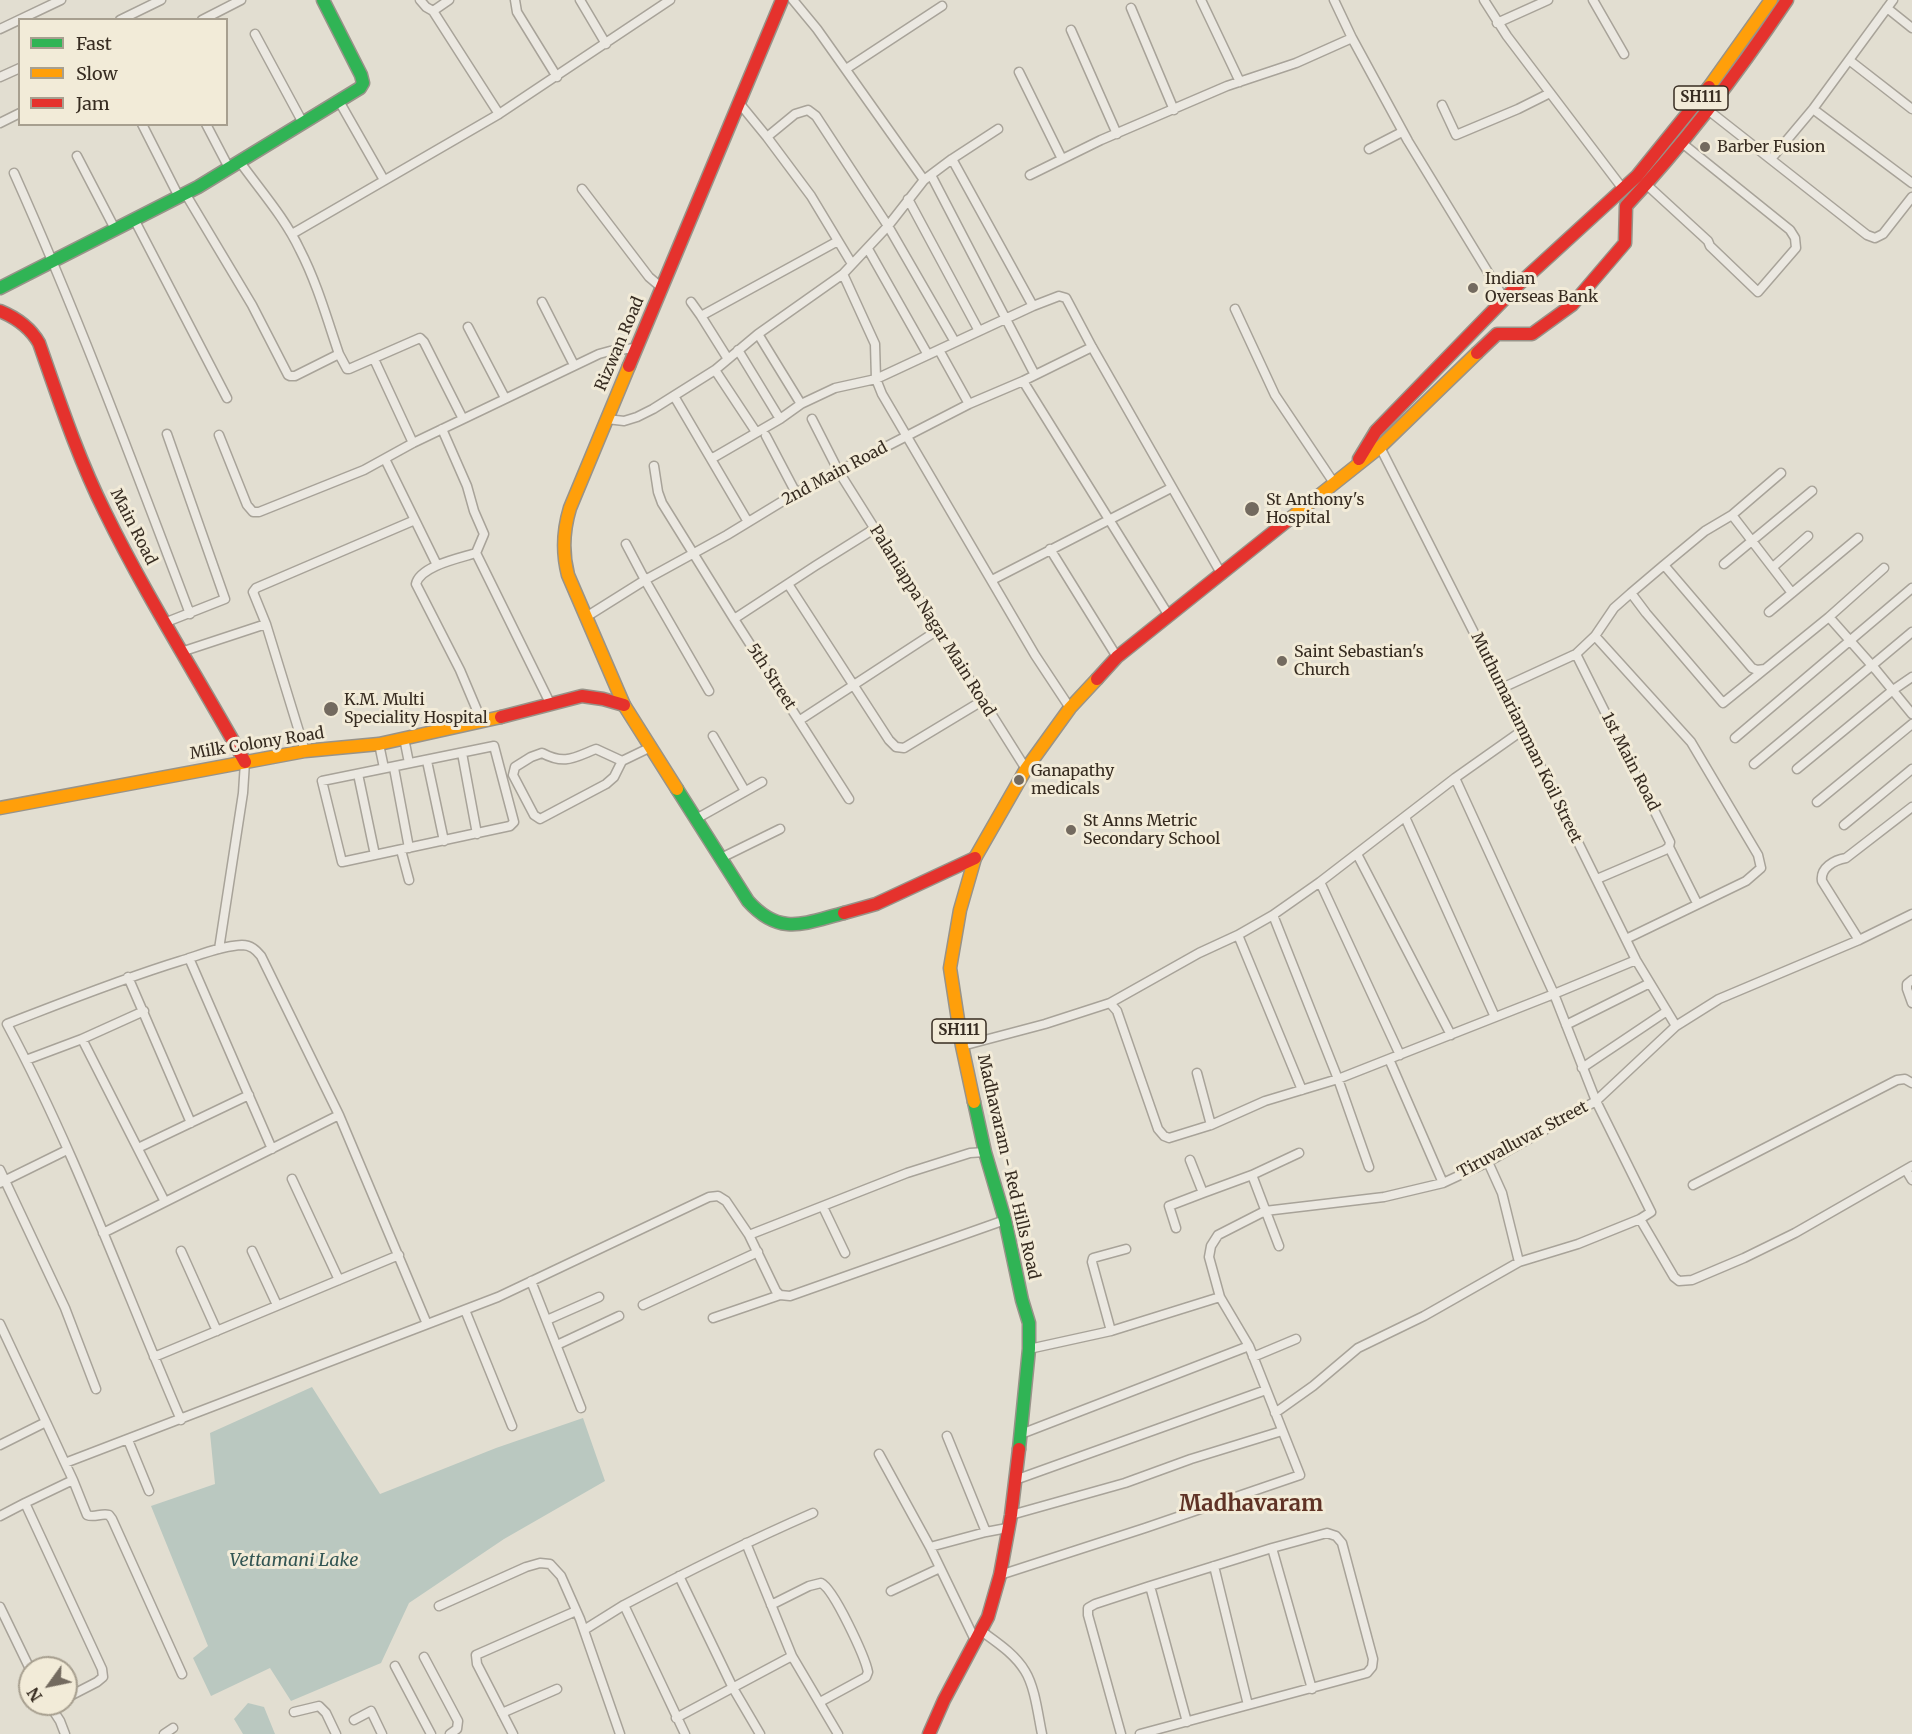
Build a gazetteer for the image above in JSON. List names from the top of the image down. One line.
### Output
{"streets":{"main road":["SH111","Rizwan Road","Main Road","Milk Colony Road","Madhavaram - Red Hills Road"],"street":["2nd Main Road","Palaniappa Nagar Main Road","5th Street","Muthumariamman Koil Street","1st Main Road","Tiruvalluvar Street"]},"crossings":[["SH111","Madhavaram - Red Hills Road"],["Rizwan Road","2nd Main Road"],["Rizwan Road","Milk Colony Road"],["Rizwan Road","Madhavaram - Red Hills Road"],["2nd Main Road","Palaniappa Nagar Main Road"],["2nd Main Road","5th Street"],["Main Road","Milk Colony Road"],["Palaniappa Nagar Main Road","Madhavaram - Red Hills Road"],["Muthumariamman Koil Street","Tiruvalluvar Street"],["Muthumariamman Koil Street","Madhavaram - Red Hills Road"]],"districts":["Madhavaram"],"water":["Vettamani Lake"],"places":["Barber Fusion","Indian Overseas Bank","St Anthony's Hospital","Saint Sebastian's Church","K.M. Multi Speciality Hospital","Ganapathy medicals","St Anns Metric Secondary School"],"legend":["Fast","Slow","Jam"],"north":"bottom left"}
